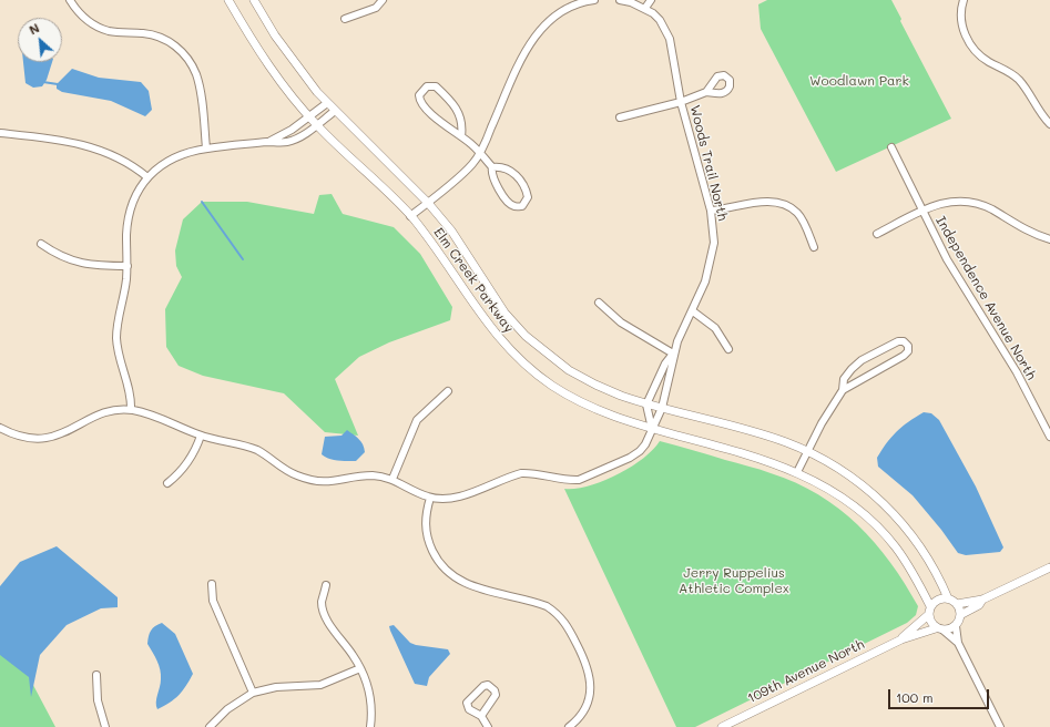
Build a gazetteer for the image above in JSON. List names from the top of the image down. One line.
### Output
{"streets":{"street":["Woods Trail North","Elm Creek Parkway","Independence Avenue North","109th Avenue North"]},"crossings":[["Woods Trail North","Elm Creek Parkway"],["Elm Creek Parkway","109th Avenue North"]],"parks":["Woodlawn Park","Jerry Ruppelius Athletic Complex"],"scale_bar":"100 m","north":"top left"}
